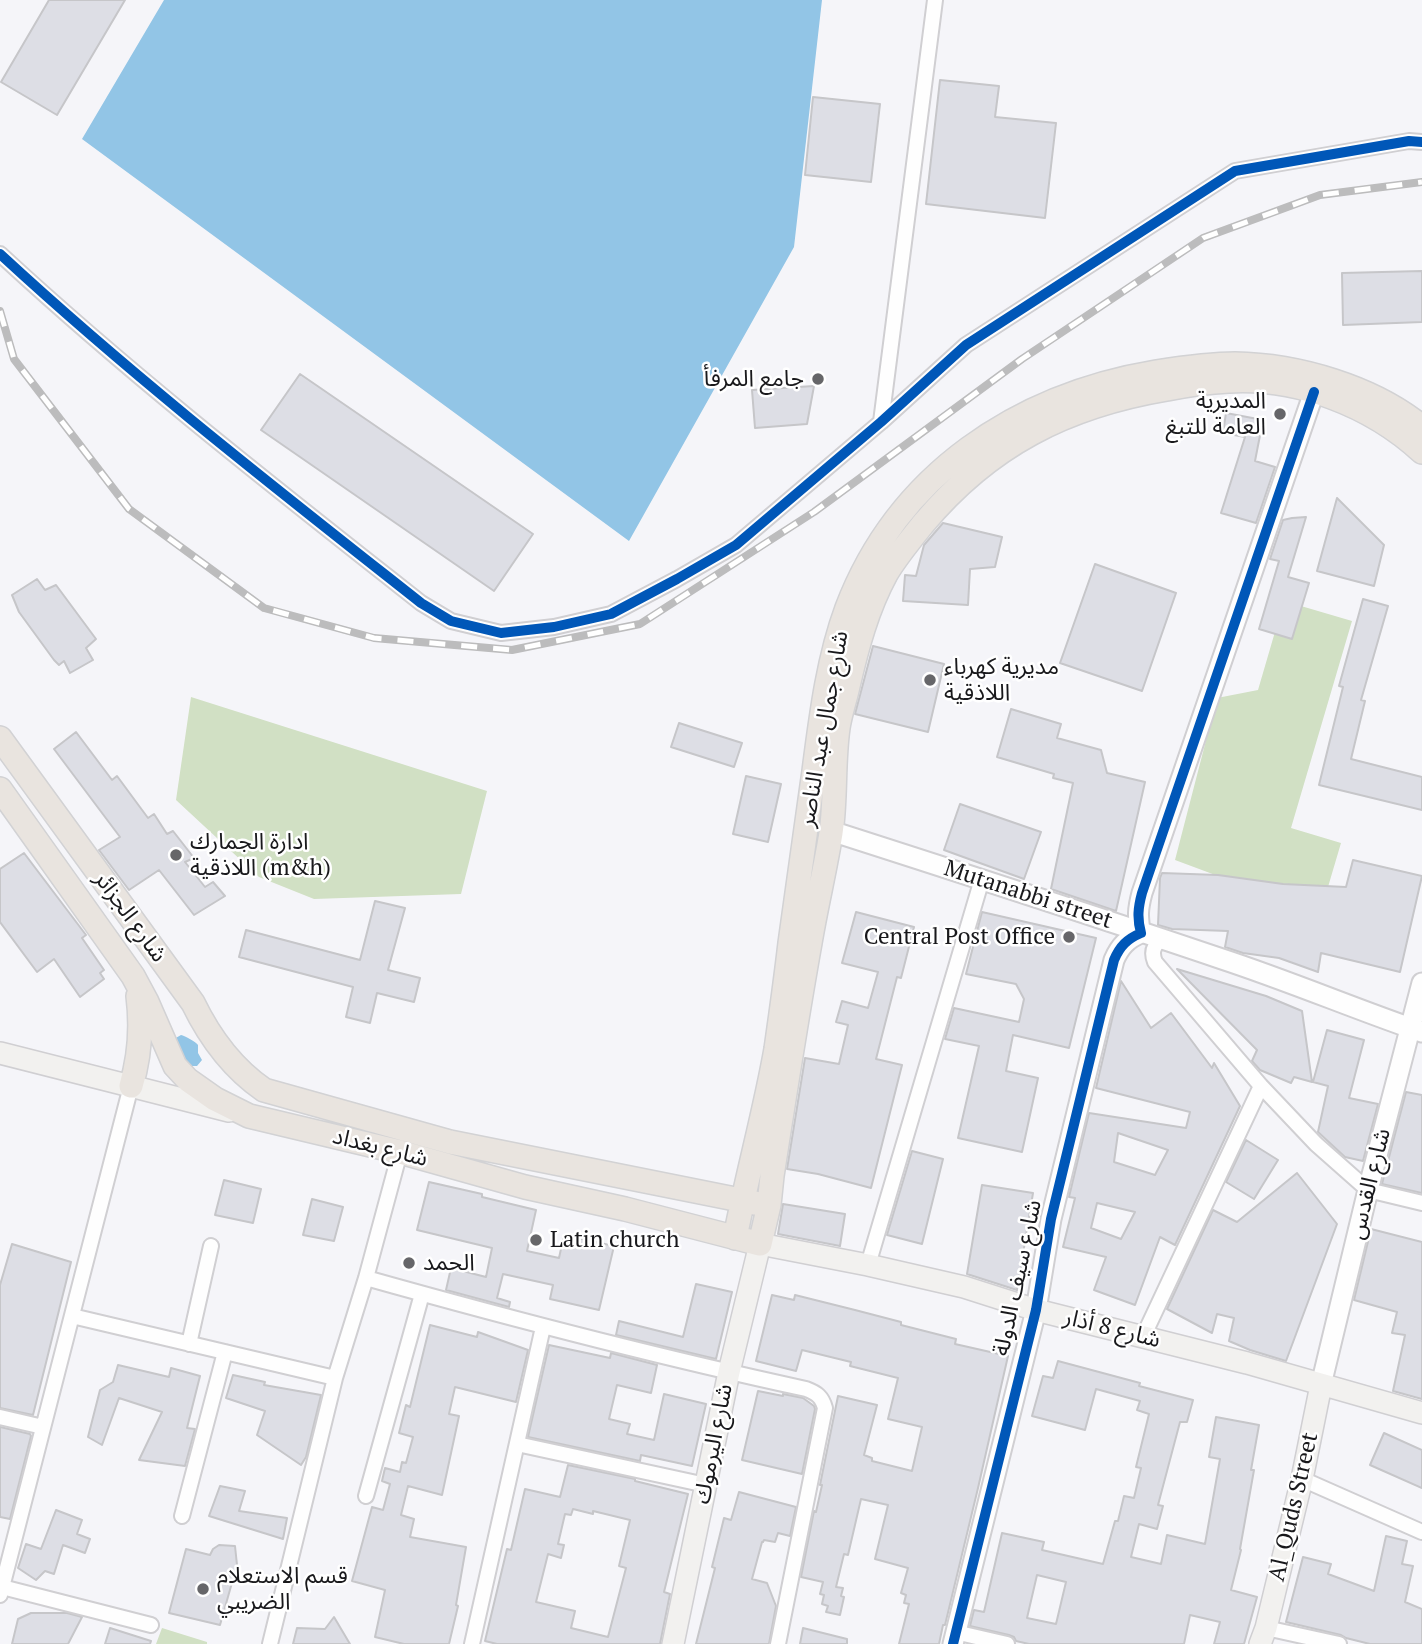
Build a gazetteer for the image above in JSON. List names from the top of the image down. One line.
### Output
{"streets":{"main road":["شارع جمال عبد الناصر","شارع الجزائر","شارع بغداد","شارع 8 أذار","شارع اليرموك","Al_Quds Street"],"street":["Mutanabbi street","شارع القدس","شارع سيف الدولة"]},"crossings":[["شارع جمال عبد الناصر","Mutanabbi street"],["شارع جمال عبد الناصر","شارع بغداد"],["شارع جمال عبد الناصر","شارع 8 أذار"],["شارع جمال عبد الناصر","شارع اليرموك"],["Mutanabbi street","شارع القدس"],["Mutanabbi street","شارع سيف الدولة"],["شارع الجزائر","شارع بغداد"],["شارع بغداد","شارع 8 أذار"],["شارع بغداد","شارع اليرموك"],["شارع القدس","شارع 8 أذار"],["شارع القدس","Al_Quds Street"],["شارع سيف الدولة","شارع 8 أذار"],["شارع 8 أذار","شارع اليرموك"],["شارع 8 أذار","Al_Quds Street"]],"places":["جامع المرفأ","المديرية العامة للتبغ","مديرية كهرباء اللاذقية","ادارة الجمارك اللاذقية (m&h)","Central Post Office","Latin church","الحمد","قسم الاستعلام الضريبي"]}
